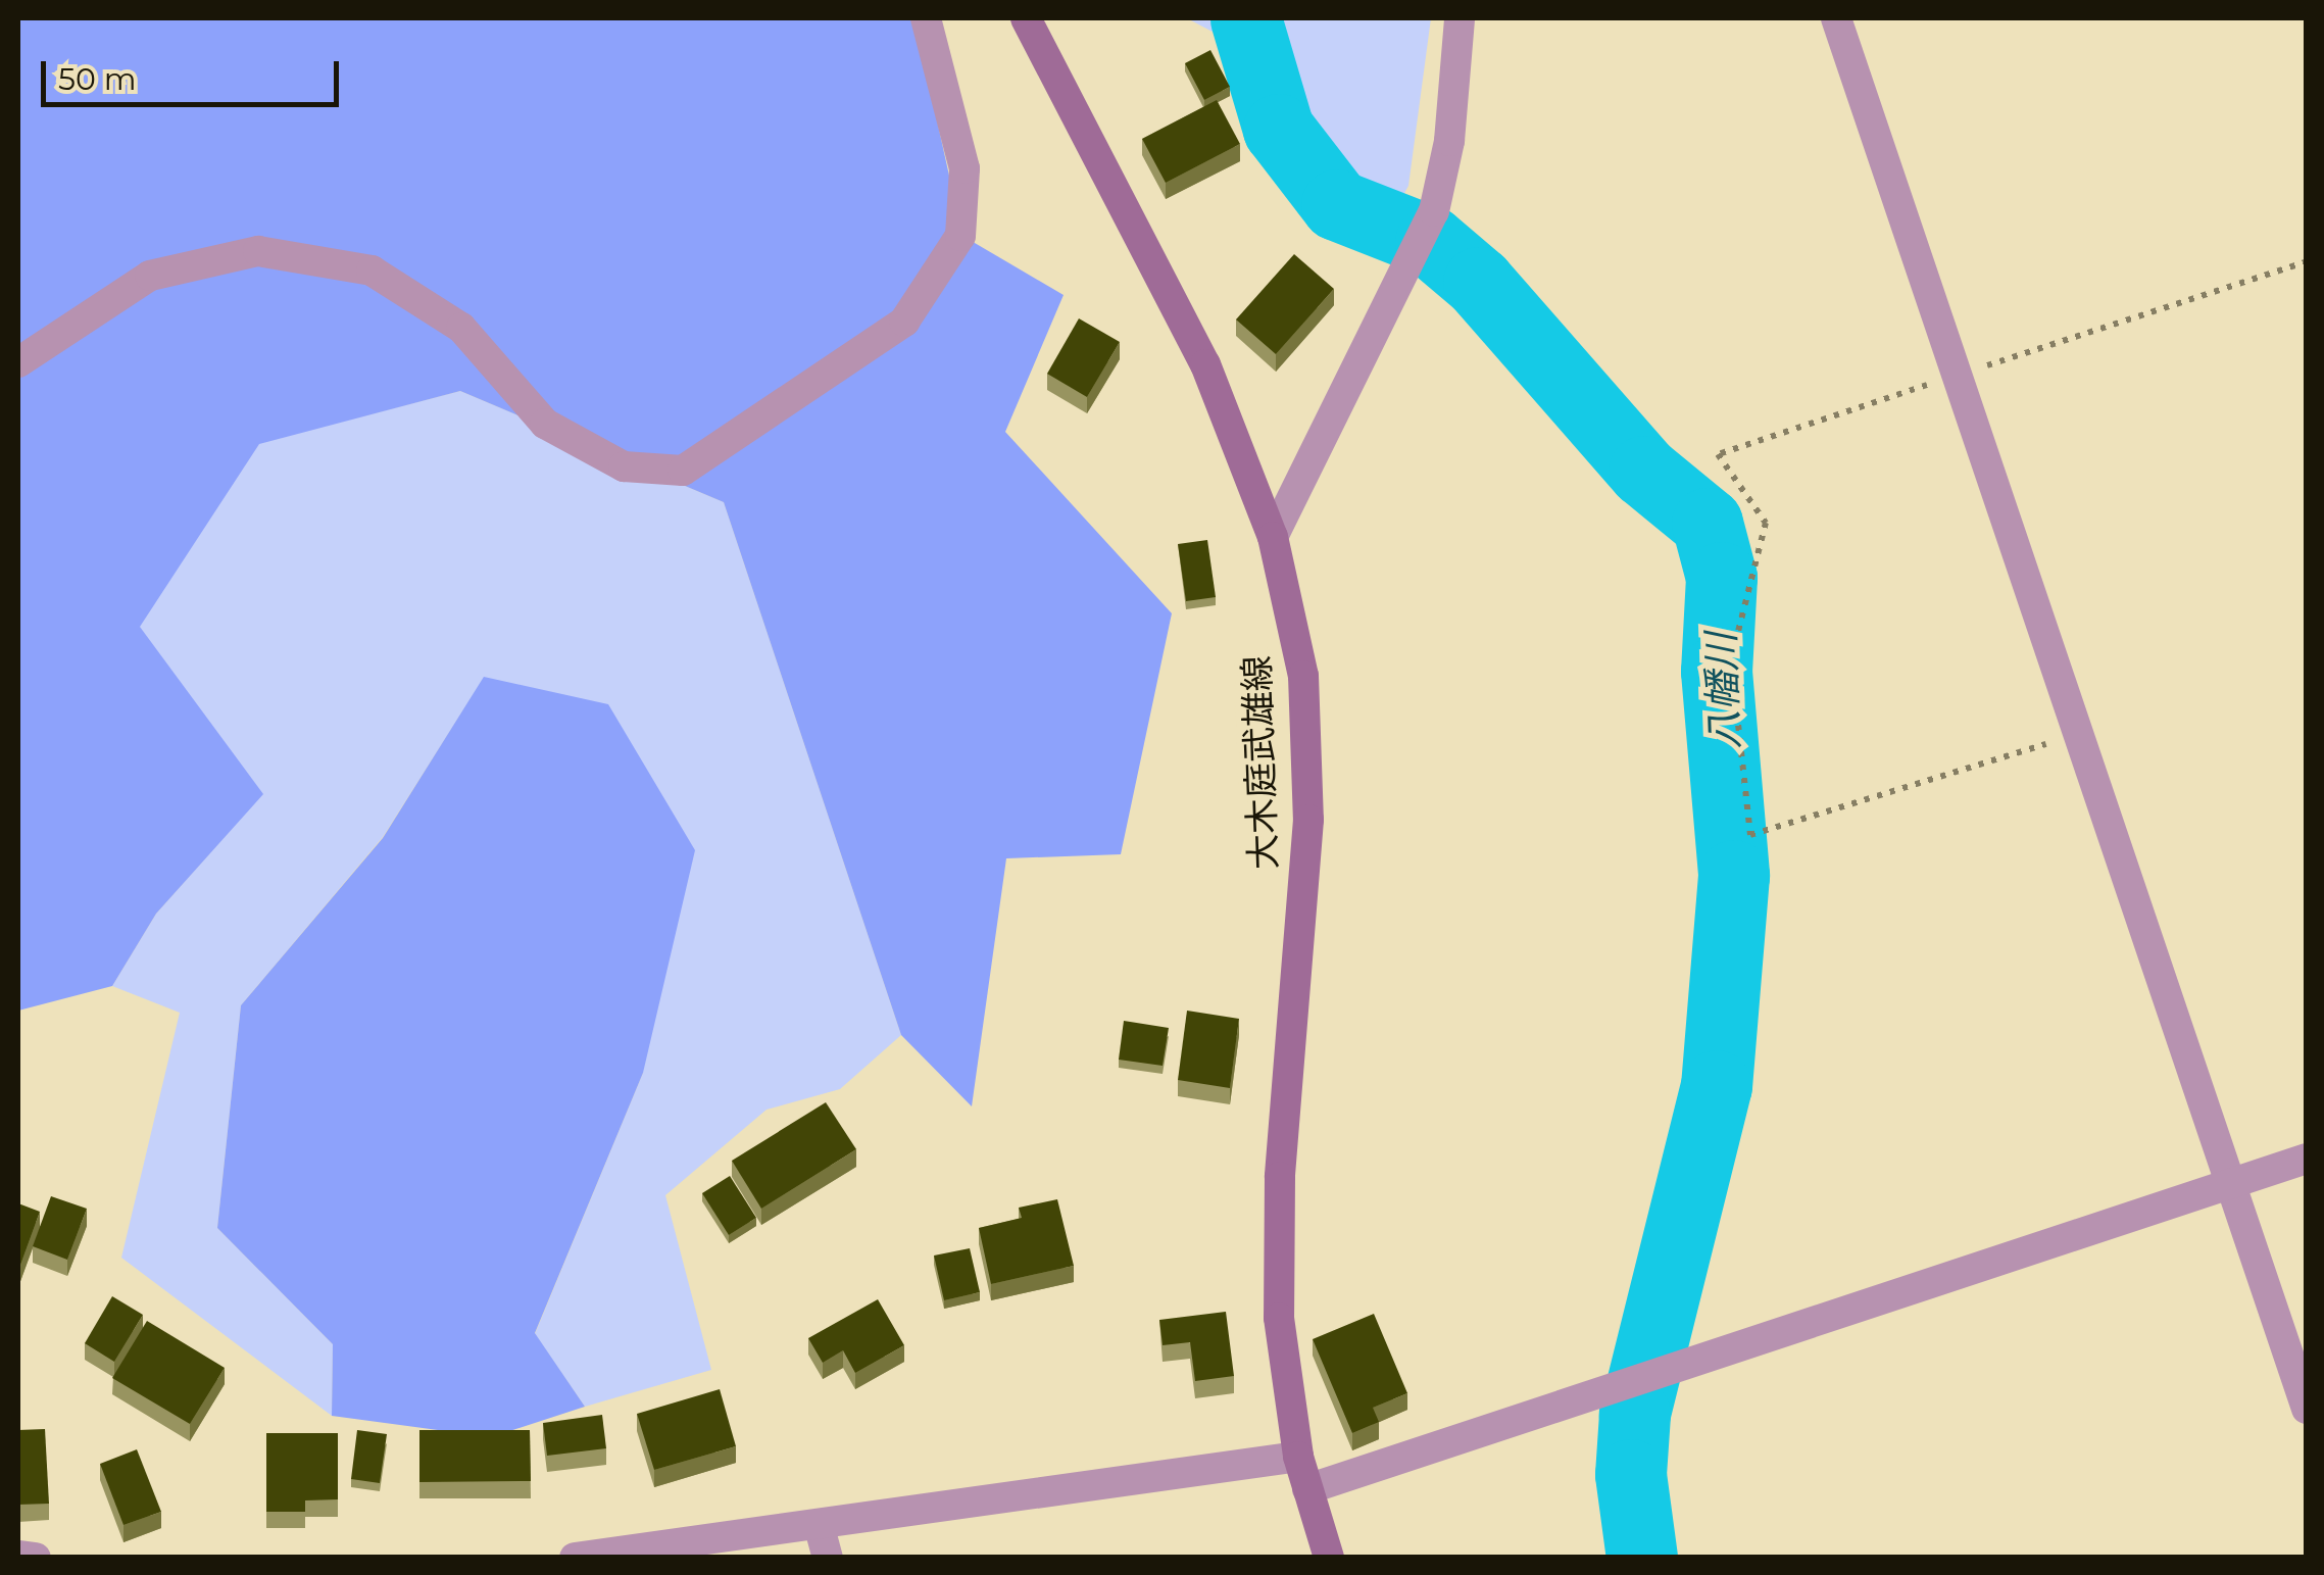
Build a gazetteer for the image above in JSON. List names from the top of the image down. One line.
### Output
{"streets":{"main road":["大木庭武雄線"]},"water":["八幡川"],"scale_bar":"50 m"}
